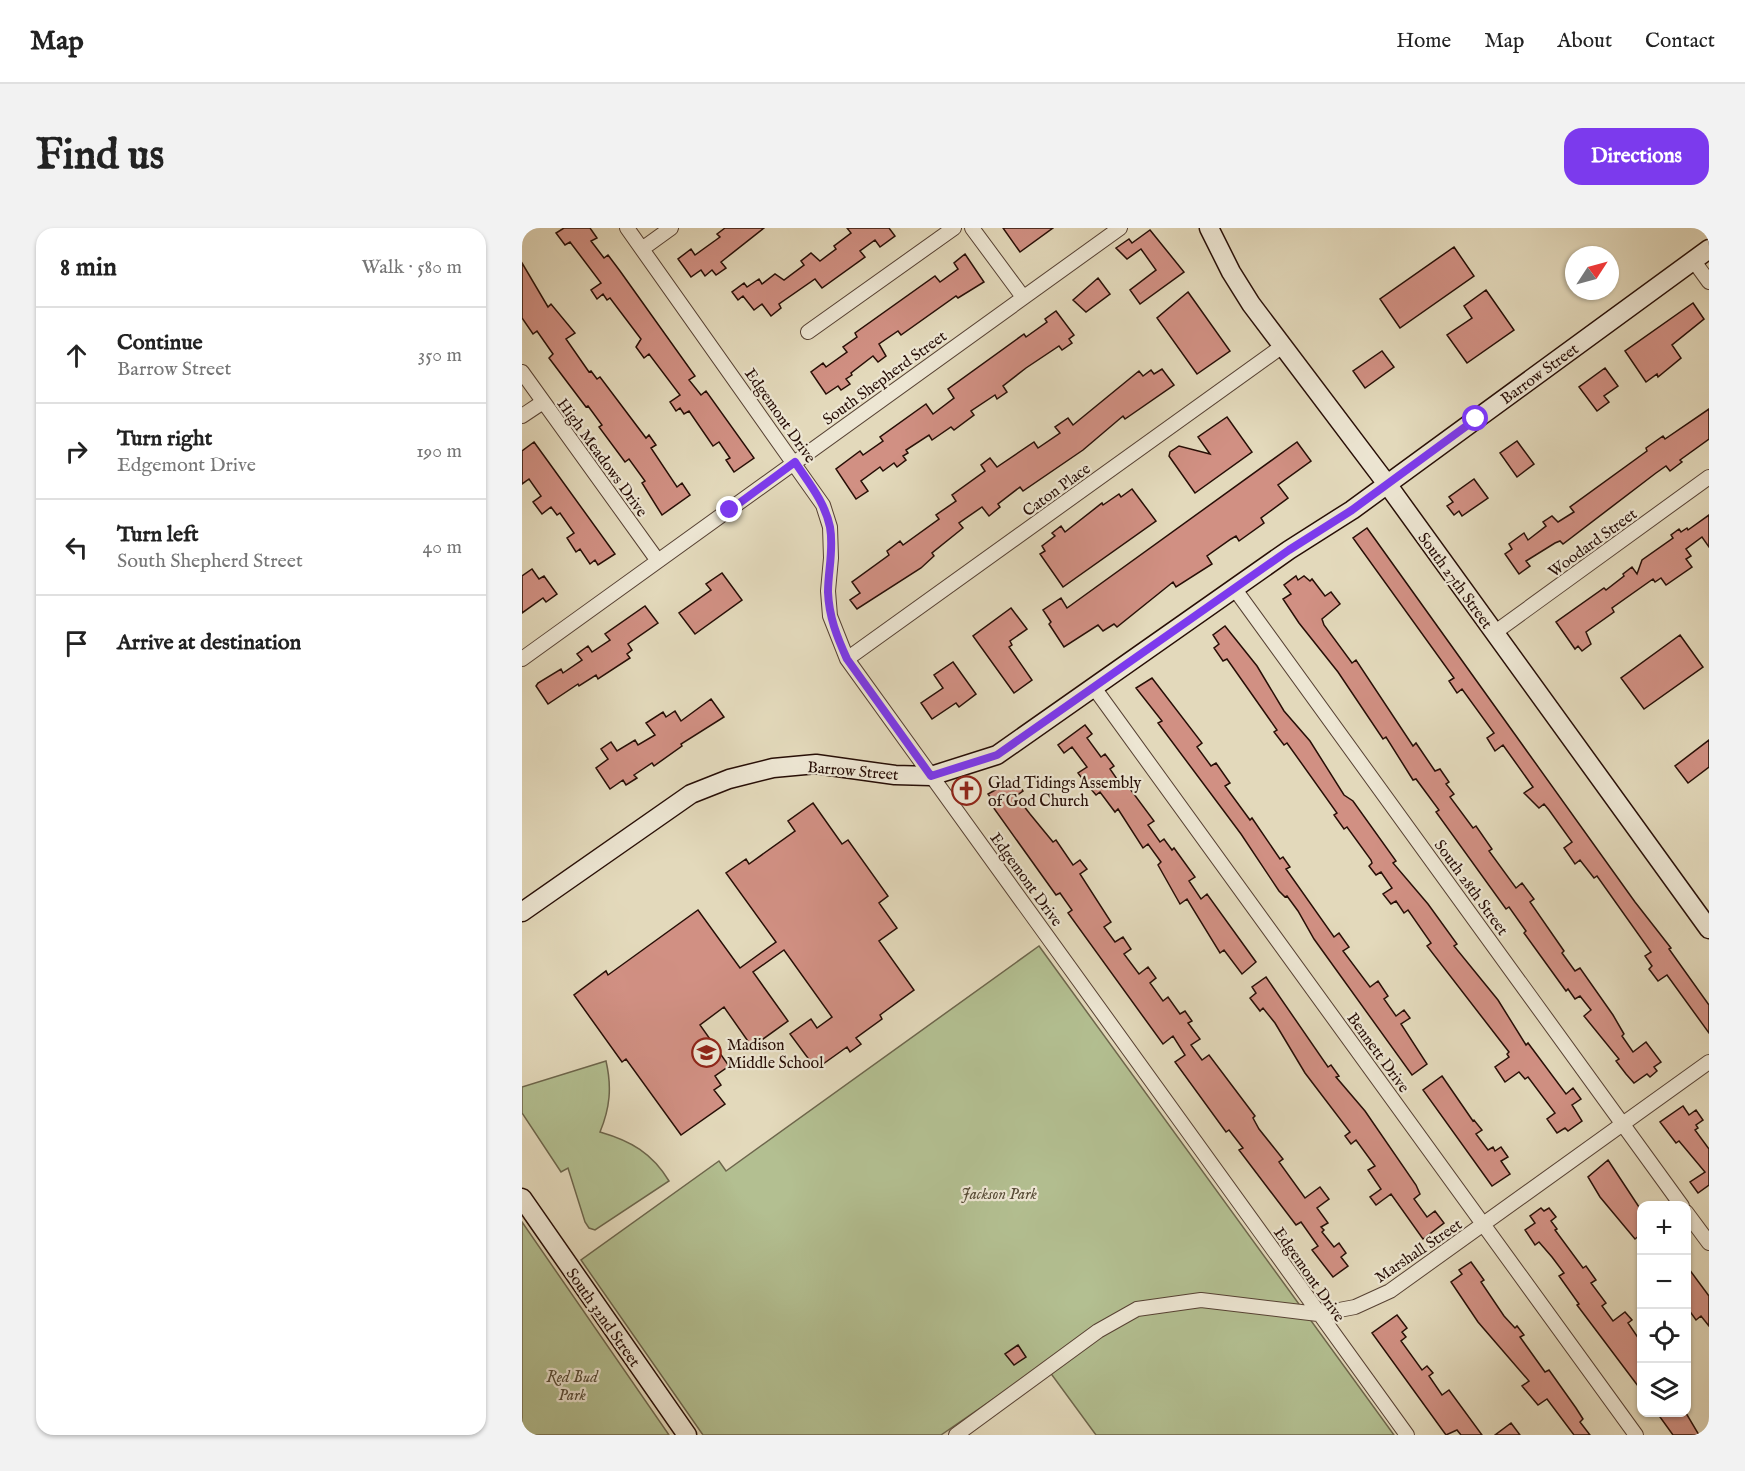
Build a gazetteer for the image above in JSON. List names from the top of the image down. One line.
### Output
{"streets":{"street":["Barrow Street","South Shepherd Street","Edgemont Drive","High Meadows Drive","Caton Place","Woodard Street","South 27th Street","South 28th Street","Bennett Drive","Marshall Street","South 32nd Street"]},"crossings":[["Barrow Street","Edgemont Drive"],["Barrow Street","South 27th Street"],["Barrow Street","South 28th Street"],["Barrow Street","Bennett Drive"],["South Shepherd Street","Edgemont Drive"],["South Shepherd Street","High Meadows Drive"],["Edgemont Drive","Caton Place"],["Edgemont Drive","Marshall Street"],["Caton Place","South 27th Street"],["Woodard Street","South 27th Street"],["South 28th Street","Marshall Street"],["Bennett Drive","Marshall Street"]],"parks":["Jackson Park","Red Bud Park"],"places":{"church":["Glad Tidings Assembly of God Church"],"school or university":["Madison Middle School"]},"north":"top right","page":{"header":"Map","nav":["Home","Map","About","Contact"],"buttons":"Directions","title":"Find us","heading":["8 min","Walk · 580 m"],"list":[["Continue","Barrow Street","350 m"],["Turn right","Edgemont Drive","190 m"],["Turn left","South Shepherd Street","40 m"],"Arrive at destination"],"map_buttons":["+","−"]}}
